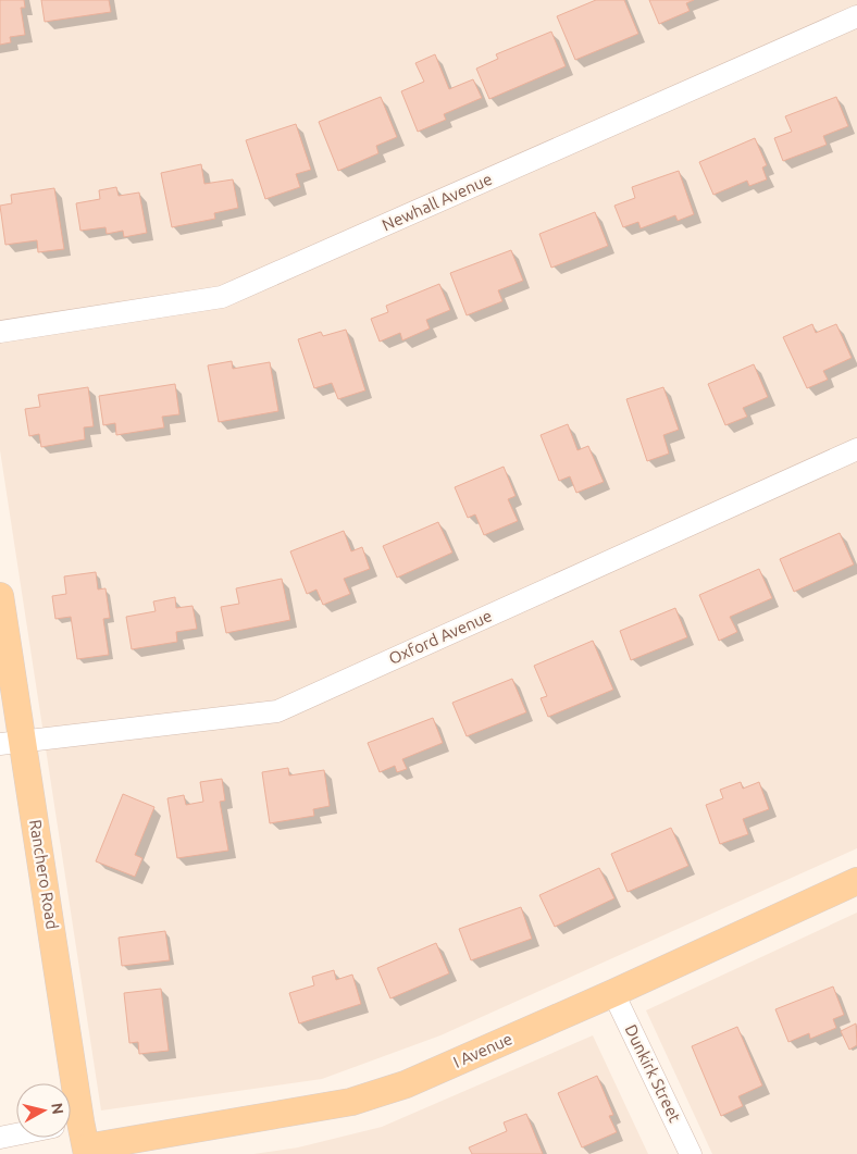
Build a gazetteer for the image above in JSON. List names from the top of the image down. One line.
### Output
{"streets":{"main road":["Ranchero Road","I Avenue"],"street":["Newhall Avenue","Oxford Avenue","Dunkirk Street"]},"crossings":[["Oxford Avenue","Ranchero Road"],["Ranchero Road","I Avenue"],["I Avenue","Dunkirk Street"]],"north":"right"}
